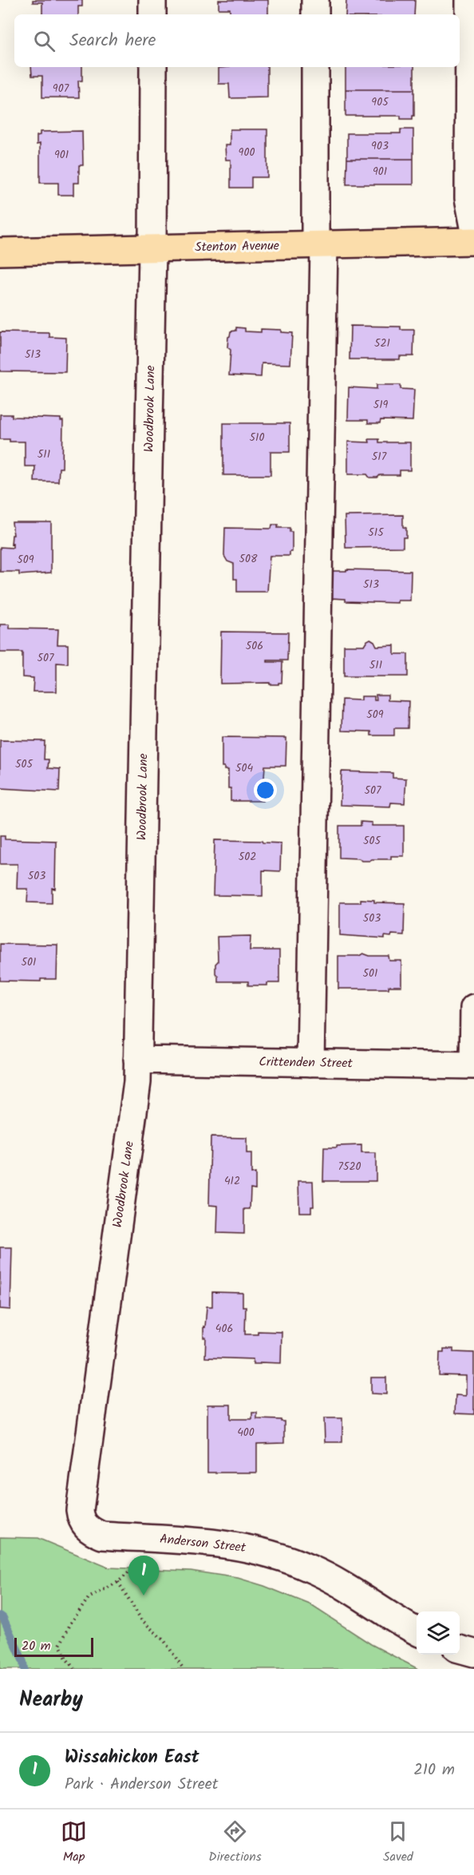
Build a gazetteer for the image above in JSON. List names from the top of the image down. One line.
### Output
{"streets":{"main road":["Stenton Avenue"],"street":["Woodbrook Lane","Crittenden Street","Anderson Street"]},"crossings":[["Stenton Avenue","Woodbrook Lane"],["Woodbrook Lane","Crittenden Street"],["Woodbrook Lane","Anderson Street"]],"house_numbers":["907","905","903","900","901","901","521","513","519","510","511","517","515","508","509","513","506","507","511","509","505","504","507","505","502","503","503","501","501","7520","412","406","400"],"scale_bar":"20 m","page":{"search":"Search here","pins":"1","scale":"20 m","heading":"Nearby","list":[{"mark":"1","name":"Wissahickon East","note":"Park · Anderson Street","value":"210 m"}],"nav":["Map","Directions","Saved"]}}
